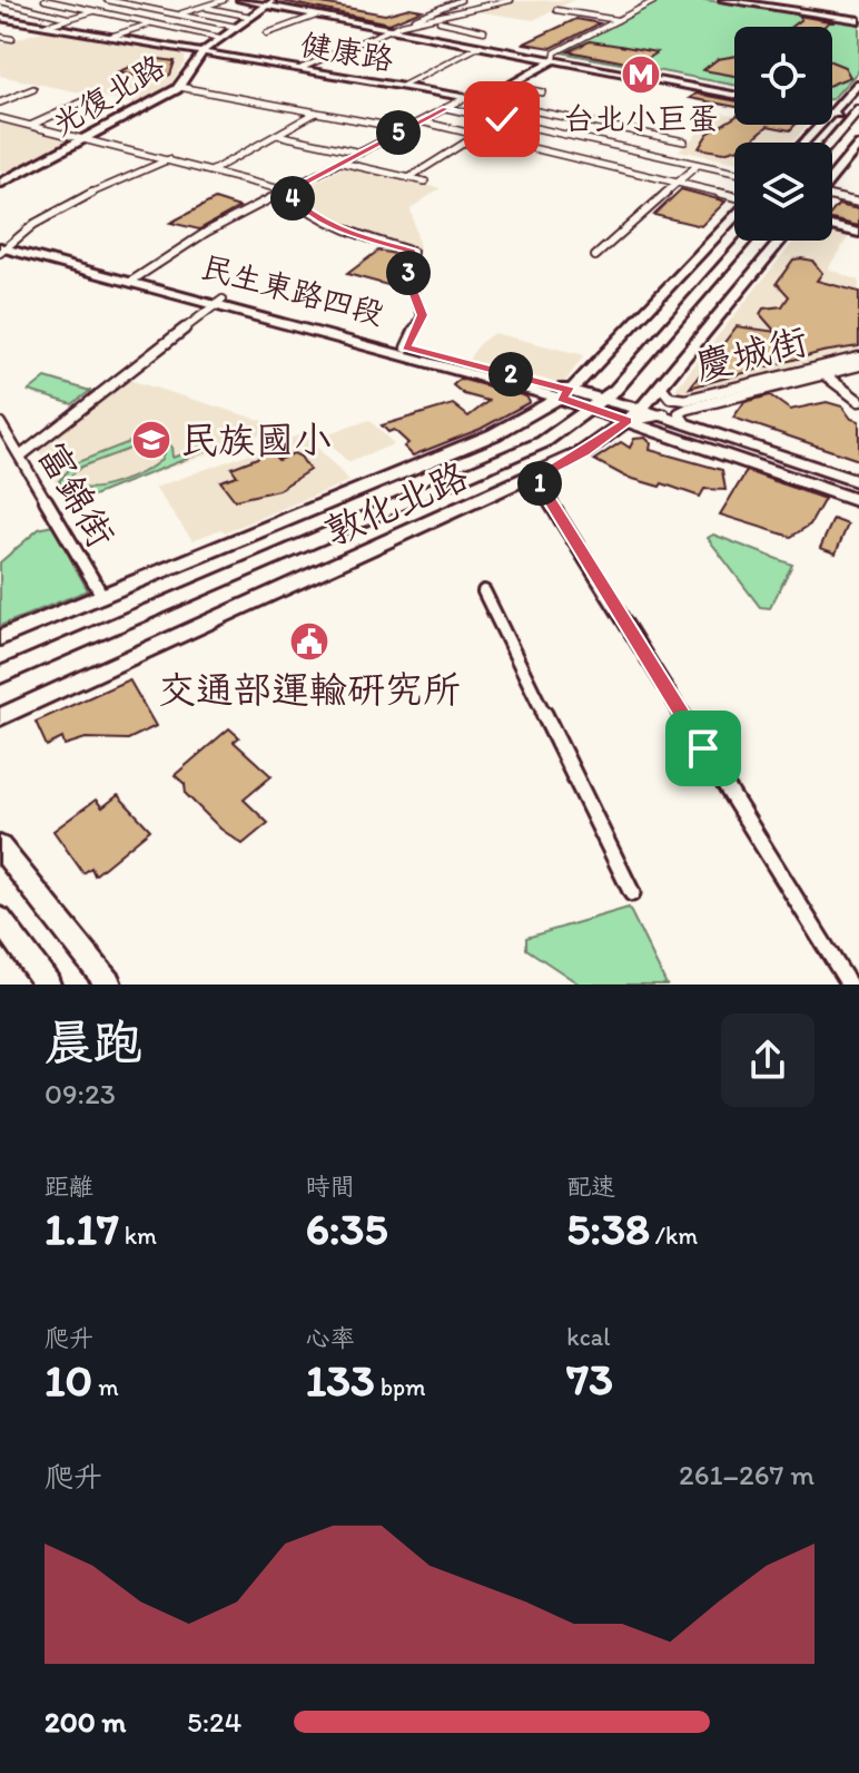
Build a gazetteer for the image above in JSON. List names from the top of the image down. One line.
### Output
{"streets":{"main road":["健康路","光復北路","民生東路四段","敦化北路"],"street":["慶城街","富錦街"]},"crossings":[["健康路","光復北路"],["民生東路四段","敦化北路"],["慶城街","敦化北路"],["富錦街","敦化北路"]],"places":{"metro station":["台北小巨蛋"],"school or university":["民族國小"],"public building":["交通部運輸研究所"]},"page":{"pins":["5","4","3","2","1"],"heading":["晨跑","09:23"],"stats":[["距離","1.17 km"],["時間","6:35"],["配速","5:38 /km"],["爬升","10 m"],["心率","133 bpm"],["kcal","73"]],"chart":["爬升","261–267 m"],"list":[{"name":"200 m","note":"5:24"}]}}
